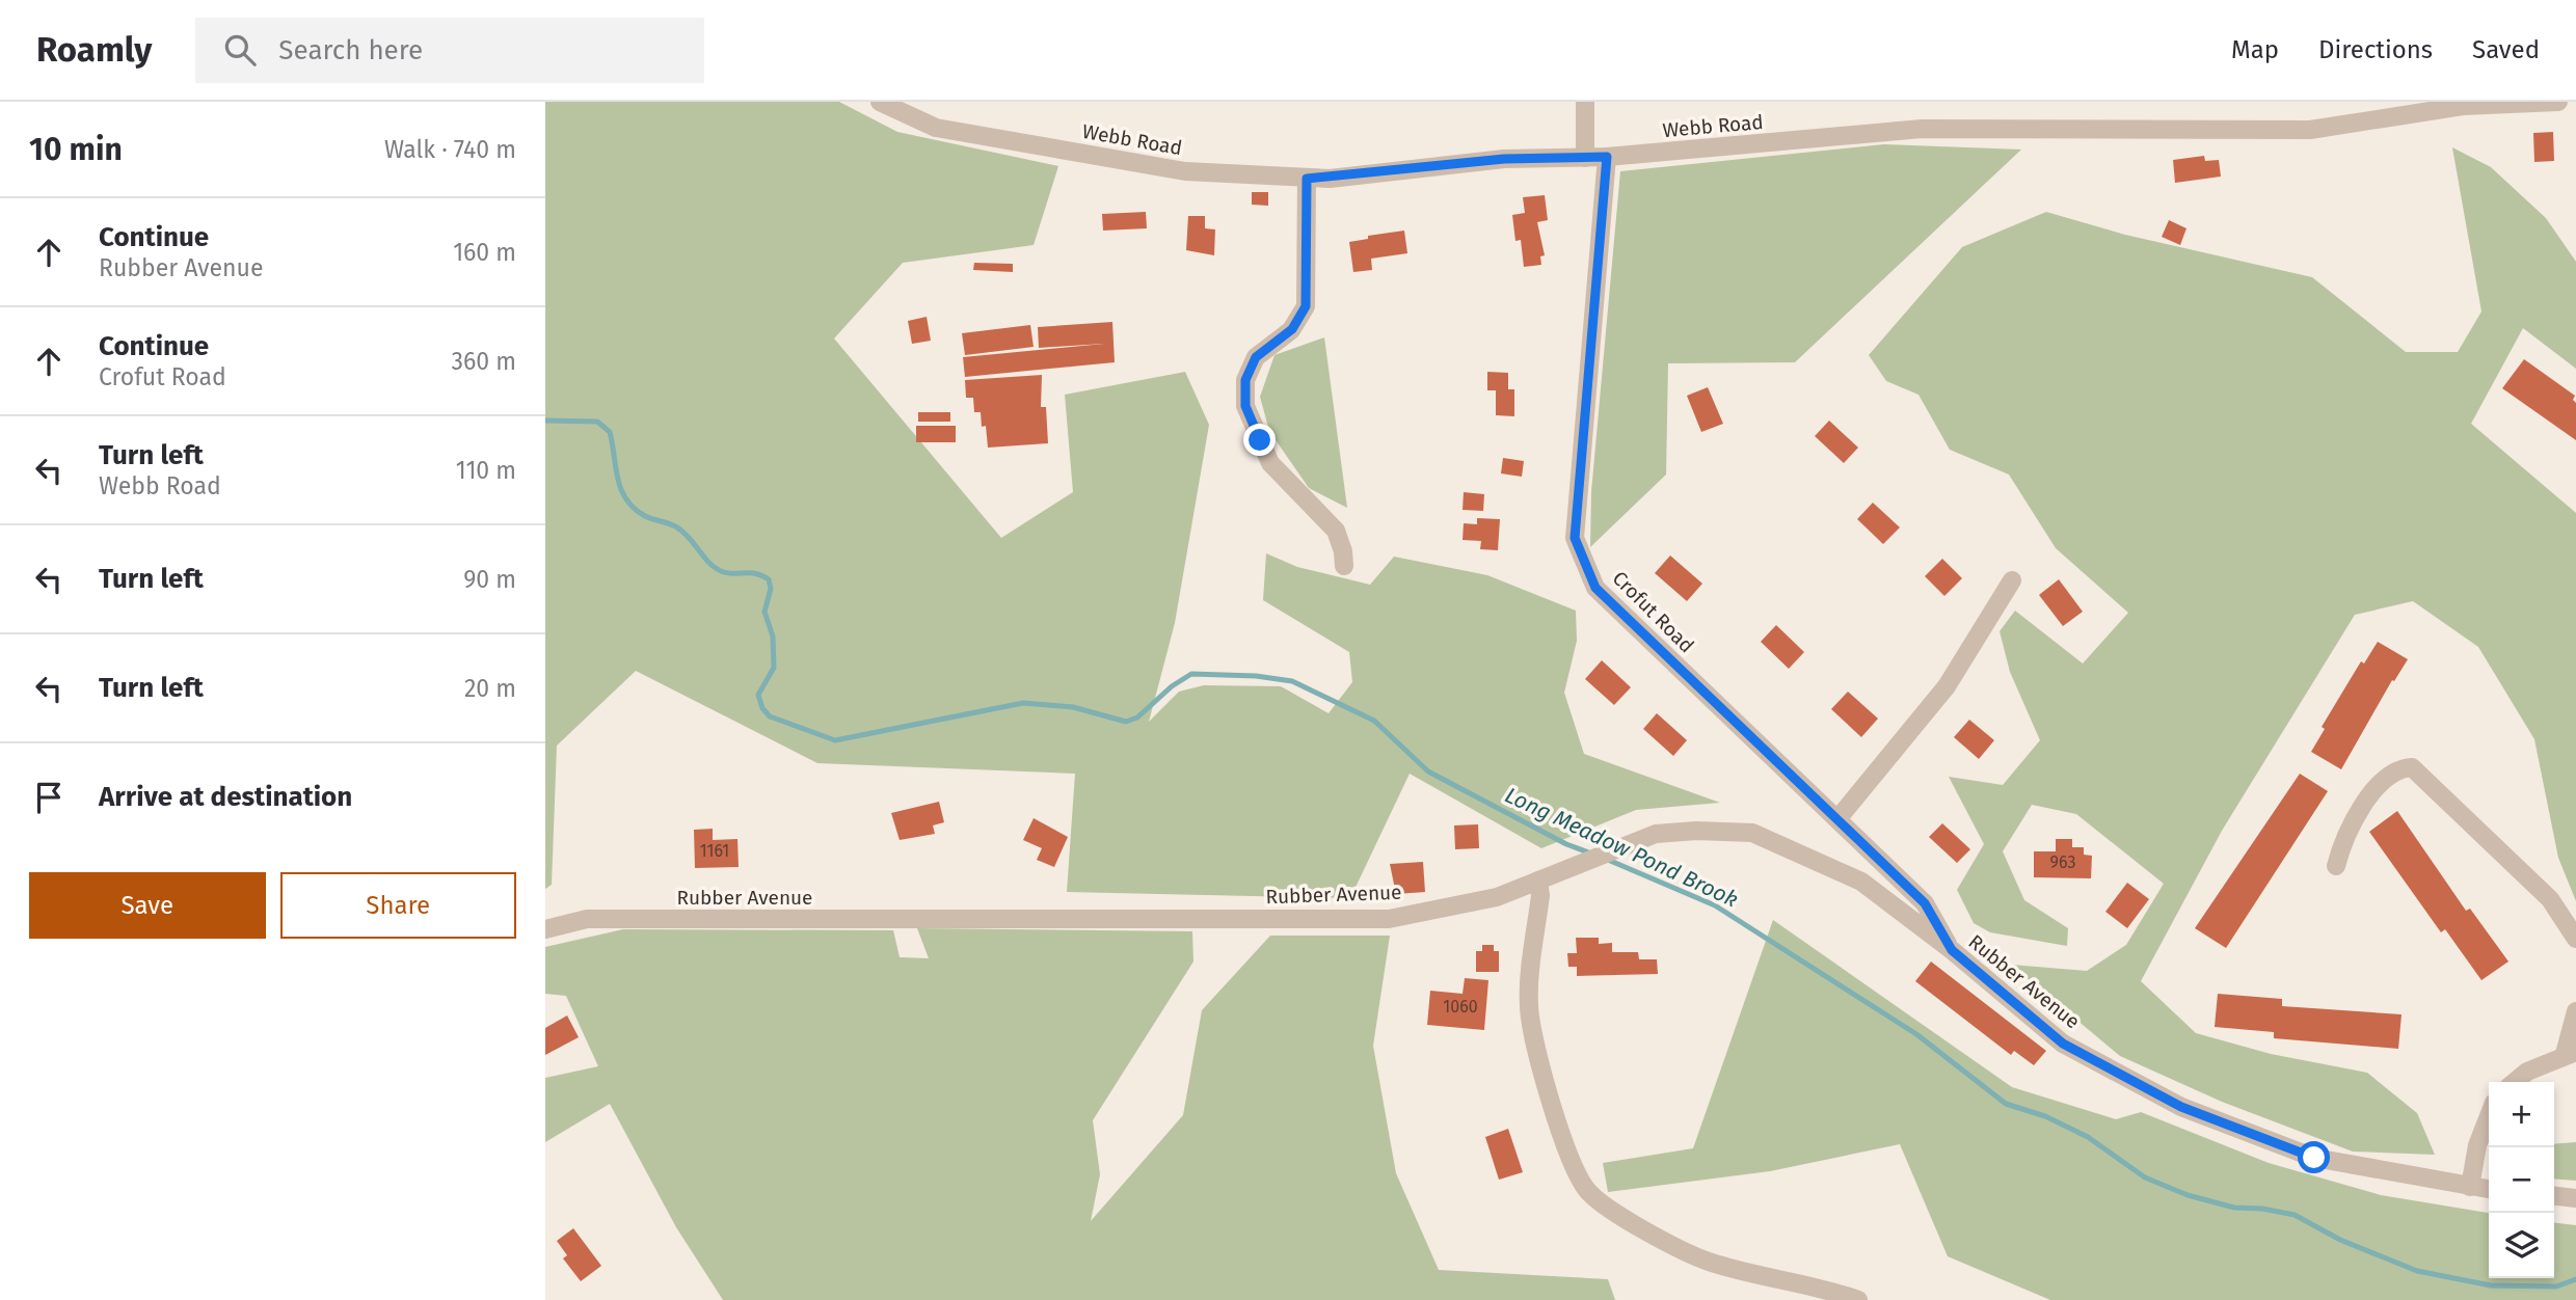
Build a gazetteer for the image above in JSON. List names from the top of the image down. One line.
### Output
{"streets":{"street":["Webb Road","Crofut Road","Rubber Avenue"]},"crossings":[["Webb Road","Crofut Road"],["Crofut Road","Rubber Avenue"]],"water":["Long Meadow Pond Brook"],"house_numbers":["1161","963","1060"],"page":{"header":"Roamly","search":"Search here","nav":["Map","Directions","Saved"],"heading":["10 min","Walk · 740 m"],"list":[["Continue","Rubber Avenue","160 m"],["Continue","Crofut Road","360 m"],["Turn left","Webb Road","110 m"],["Turn left","90 m"],["Turn left","20 m"],"Arrive at destination"],"buttons":["Save","Share"],"map_buttons":["+","−"]}}
